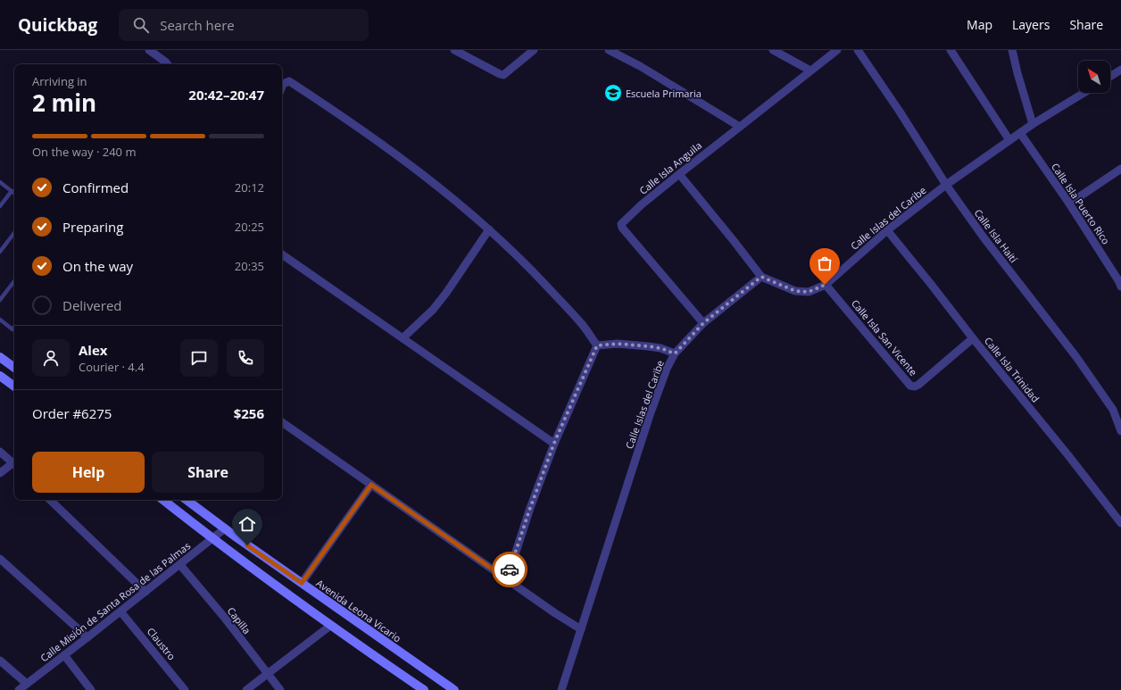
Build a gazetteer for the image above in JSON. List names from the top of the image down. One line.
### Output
{"streets":{"street":["Calle Isla Anguila","Calle Isla Puerto Rico","Calle Islas del Caribe","Calle Isla Haití","Calle Isla San Vicente","Calle Isla Trinidad","Calle Misión de Santa Rosa de las Palmas","Avenida Leona Vicario","Capilla","Claustro"]},"crossings":[["Calle Isla Anguila","Calle Islas del Caribe"],["Calle Isla Puerto Rico","Calle Islas del Caribe"],["Calle Islas del Caribe","Calle Isla Haití"],["Calle Islas del Caribe","Calle Isla San Vicente"],["Calle Islas del Caribe","Calle Isla Trinidad"],["Calle Isla San Vicente","Calle Isla Trinidad"],["Calle Misión de Santa Rosa de las Palmas","Avenida Leona Vicario"],["Calle Misión de Santa Rosa de las Palmas","Capilla"],["Calle Misión de Santa Rosa de las Palmas","Claustro"]],"places":{"school or university":["Escuela Primaria"]},"north":"top left","page":{"header":"Quickbag","search":"Search here","nav":["Map","Layers","Share"],"heading":["2 min","Arriving in","20:42–20:47"],"panel":["Alex","Courier · 4.4","Order #6275","$256"],"bar":"On the way · 240 m","list":[["Confirmed","20:12"],["Preparing","20:25"],["On the way","20:35"],"Delivered"],"buttons":["Help","Share"]}}
